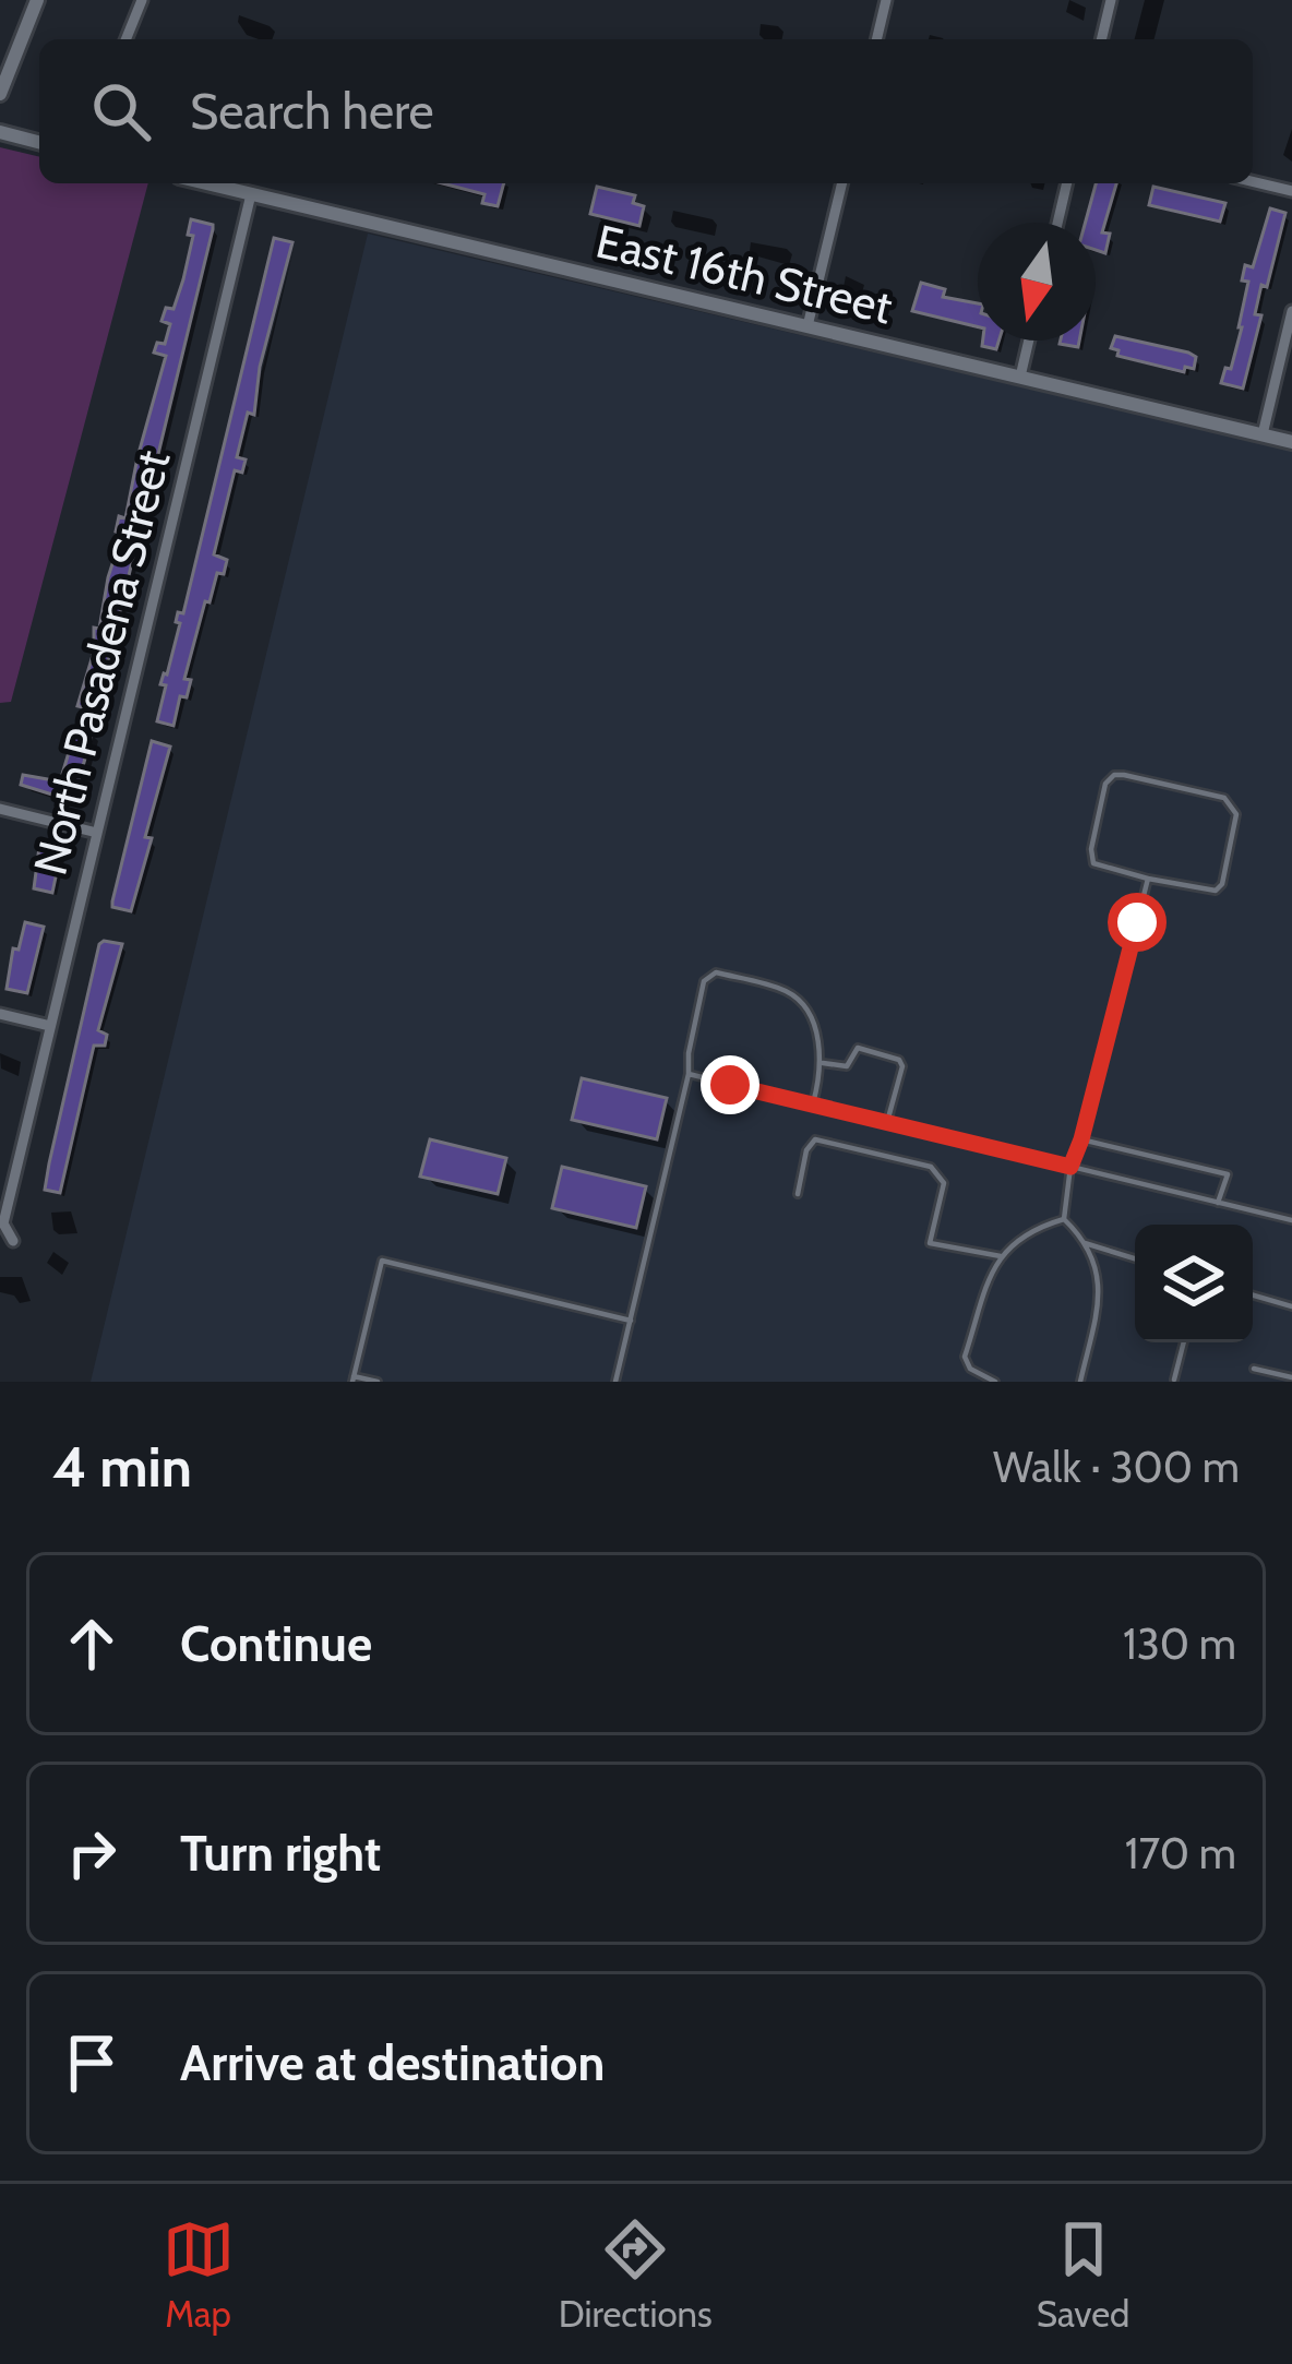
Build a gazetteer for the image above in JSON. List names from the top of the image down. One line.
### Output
{"streets":{"street":["East 16th Street","North Pasadena Street"]},"crossings":[["East 16th Street","North Pasadena Street"]],"north":"bottom","page":{"search":"Search here","heading":["4 min","Walk · 300 m"],"list":[["Continue","130 m"],["Turn right","170 m"],"Arrive at destination"],"nav":["Map","Directions","Saved"]}}
